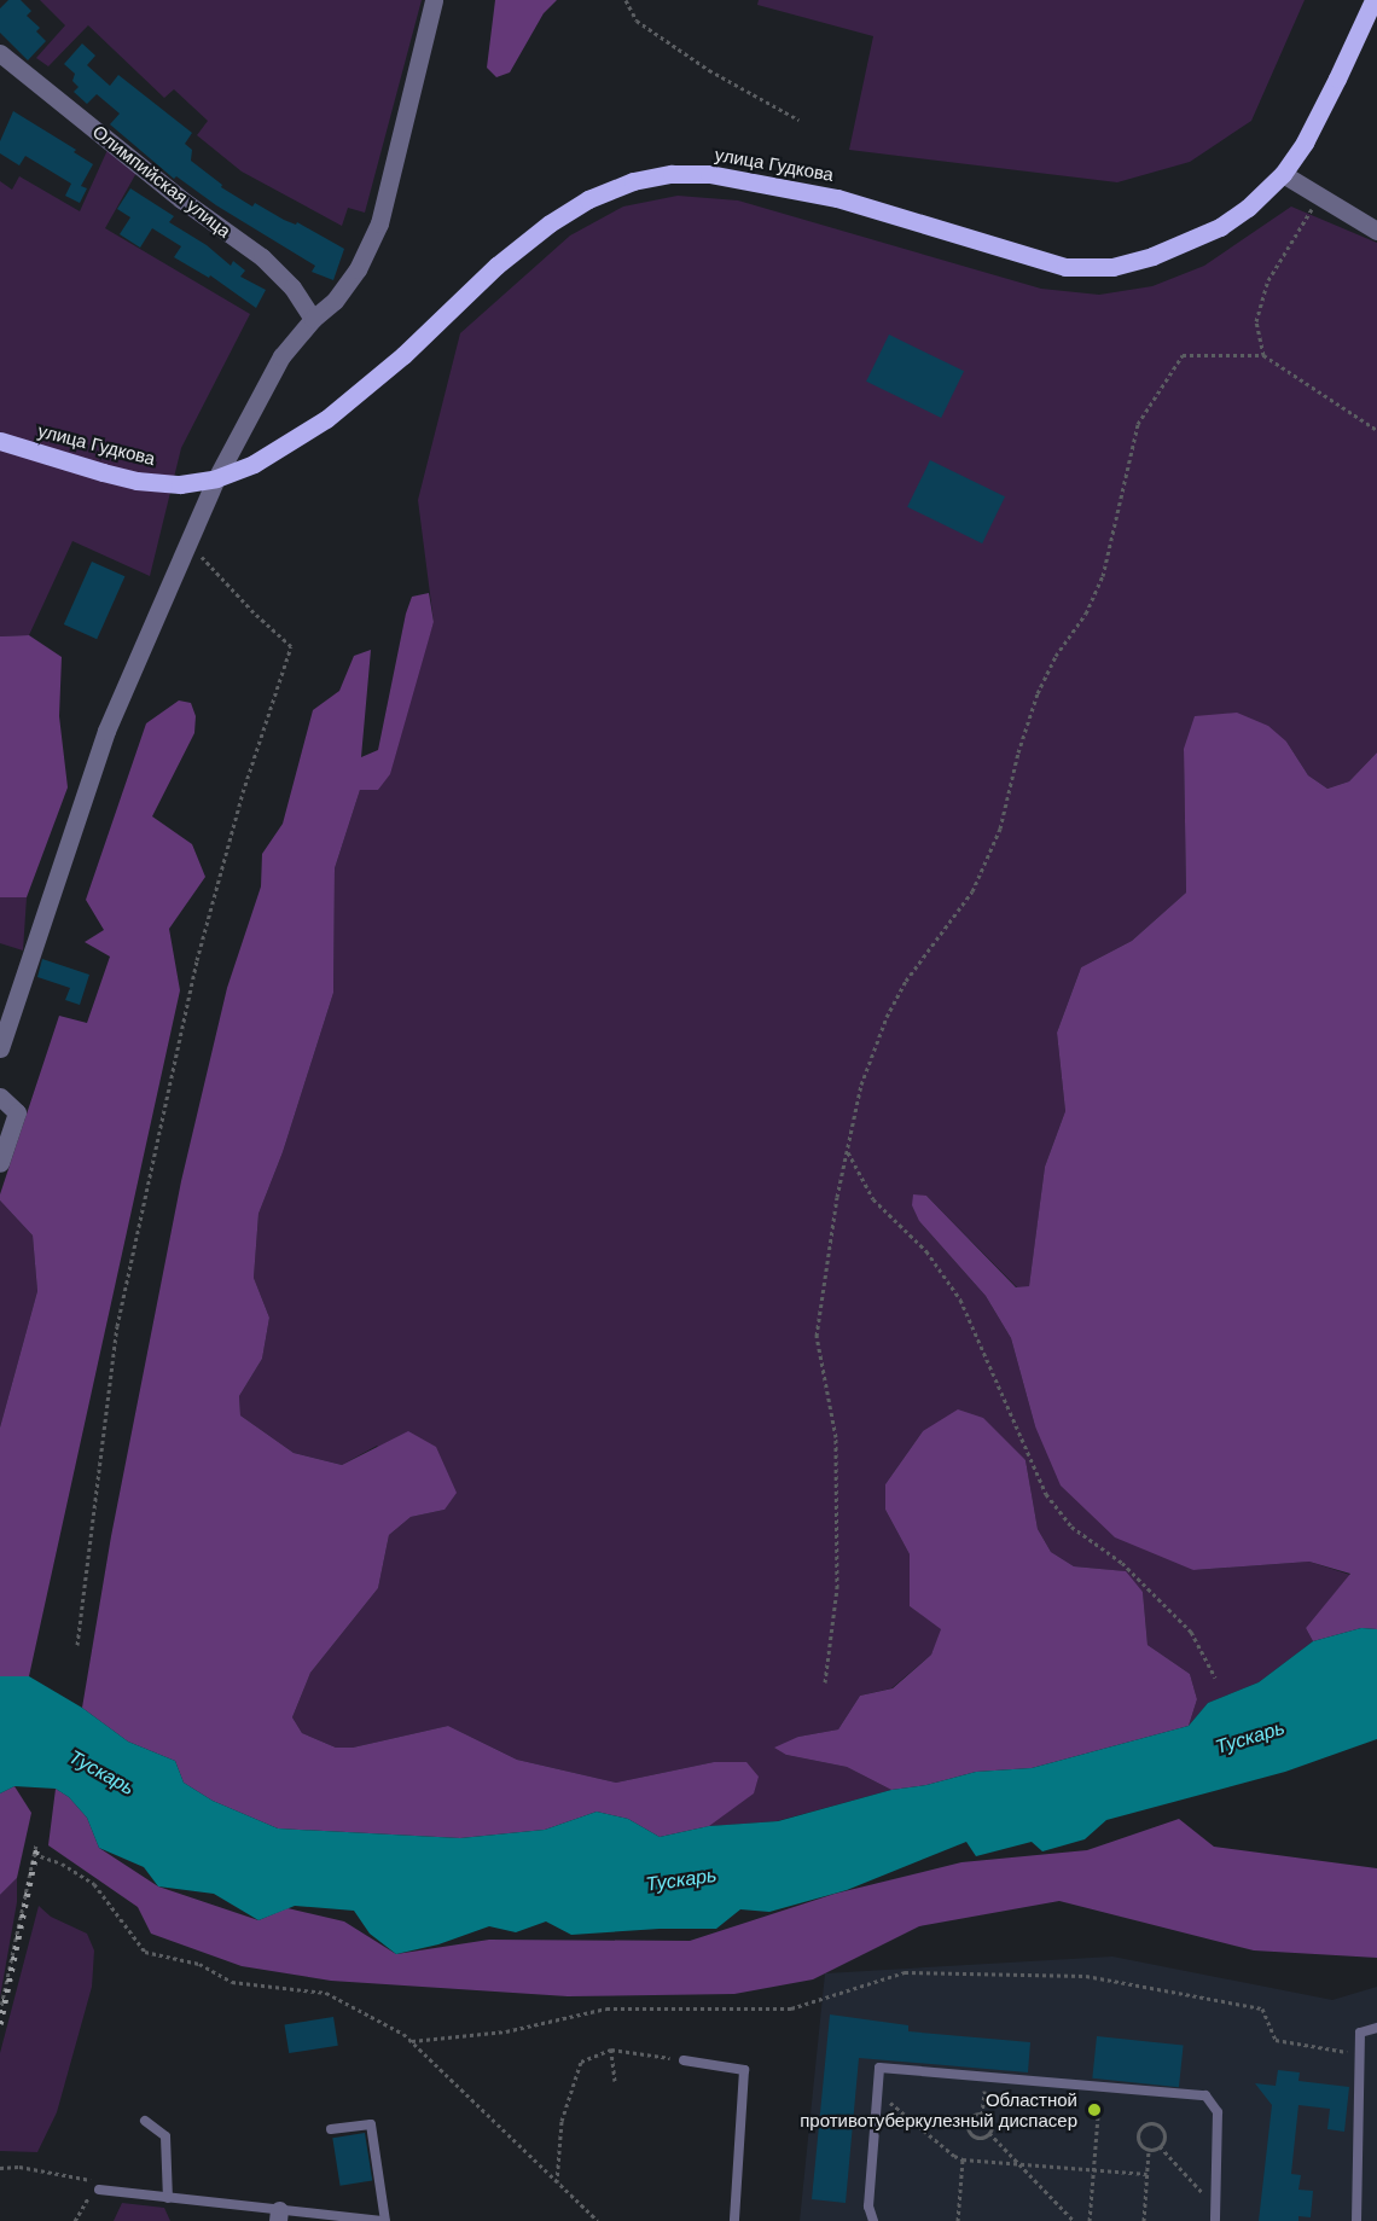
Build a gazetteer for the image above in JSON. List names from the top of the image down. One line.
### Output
{"streets":{"main road":["улица Гудкова"],"street":["Олимпийская улица"]},"water":["Тускарь"],"places":["Областной противотуберкулезный диспасер"]}
